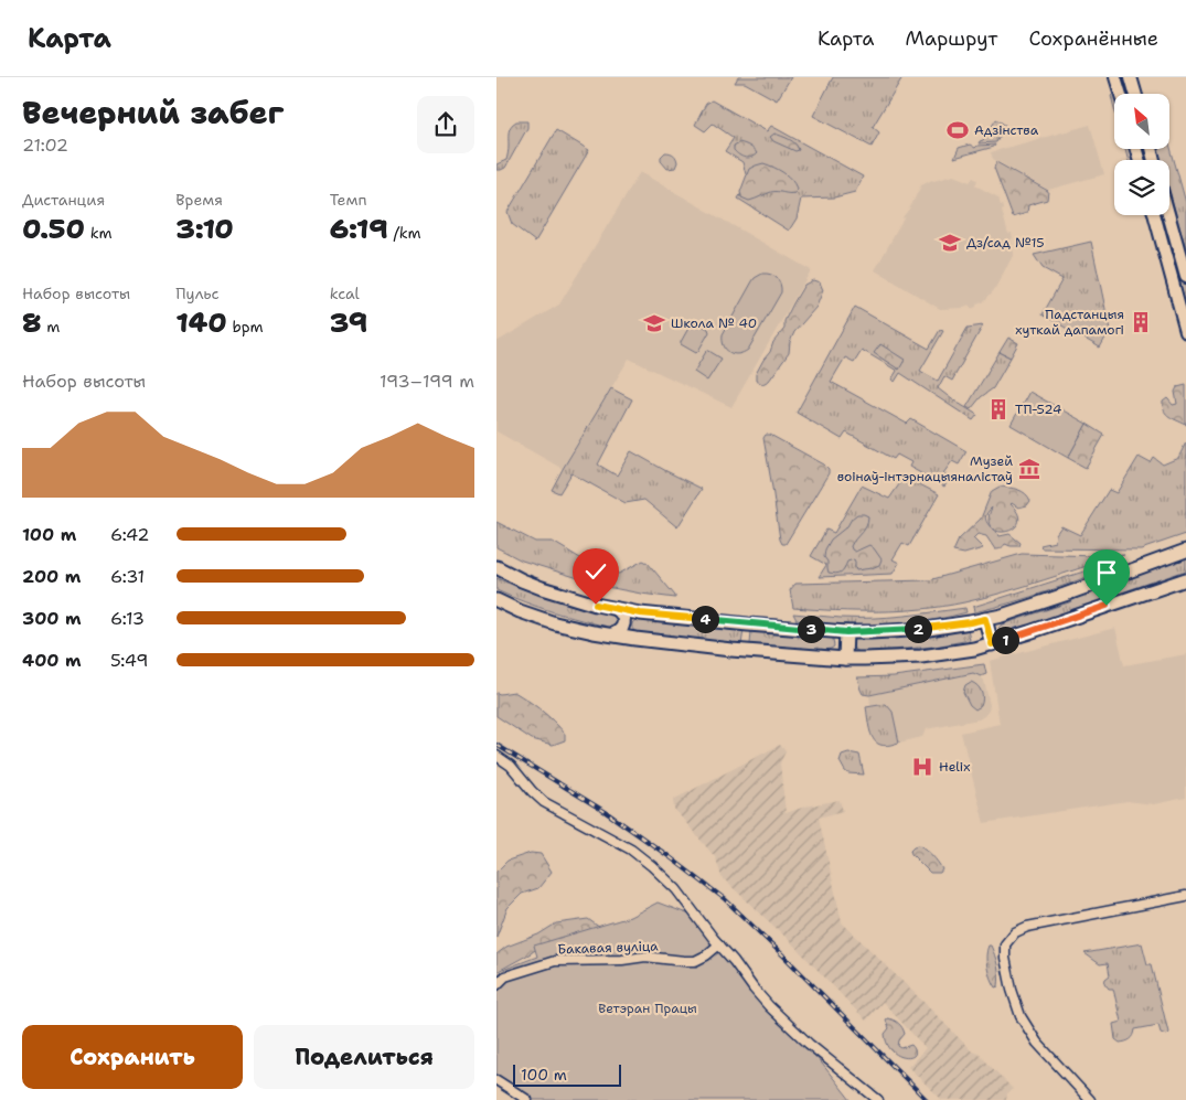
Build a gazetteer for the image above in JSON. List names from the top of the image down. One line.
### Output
{"streets":{"street":["Бакавая вуліца"]},"parks":["Ветэран Працы"],"places":{"sports":["Адзінства"],"school or university":["Дз/сад №15","Школа № 40"],"building":["Падстанцыя хуткай дапамогі","ТП-524"],"museum":["Музей воінаў-інтэрнацыяналістаў"],"hospital":["Helix"]},"scale_bar":"100 m","north":"top left","page":{"header":"Карта","nav":["Карта","Маршрут","Сохранённые"],"heading":["Вечерний забег","21:02"],"stats":[["Дистанция","0.50 km"],["Время","3:10"],["Темп","6:19 /km"],["Набор высоты","8 m"],["Пульс","140 bpm"],["kcal","39"]],"chart":["Набор высоты","193–199 m"],"list":[{"name":"100 m","note":"6:42"},{"name":"200 m","note":"6:31"},{"name":"300 m","note":"6:13"},{"name":"400 m","note":"5:49"}],"pins":["4","2","3","1"],"buttons":["Сохранить","Поделиться"],"scale":"100 m"}}
